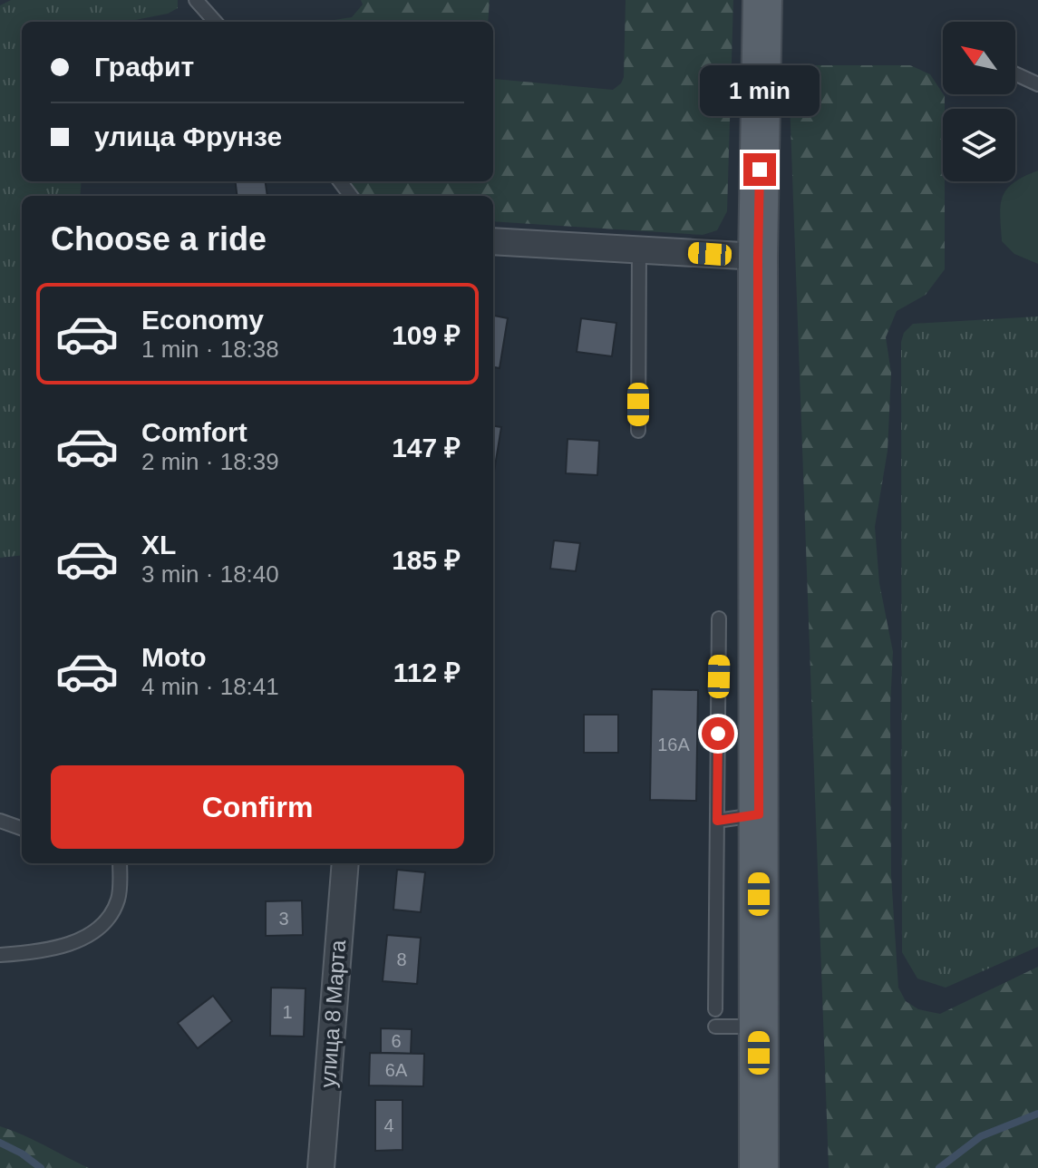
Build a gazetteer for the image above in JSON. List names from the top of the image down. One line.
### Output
{"streets":{"street":["улица 8 Марта"]},"house_numbers":["16А","3","8","1","6","6А","4"],"north":"top left","page":{"banner":["Графит","улица Фрунзе"],"bubble":"1 min","heading":"Choose a ride","list":[{"name":"Economy","note":"1 min · 18:38","value":"109 ₽"},{"name":"Comfort","note":"2 min · 18:39","value":"147 ₽"},{"name":"XL","note":"3 min · 18:40","value":"185 ₽"},{"name":"Moto","note":"4 min · 18:41","value":"112 ₽"}],"buttons":"Confirm"}}
